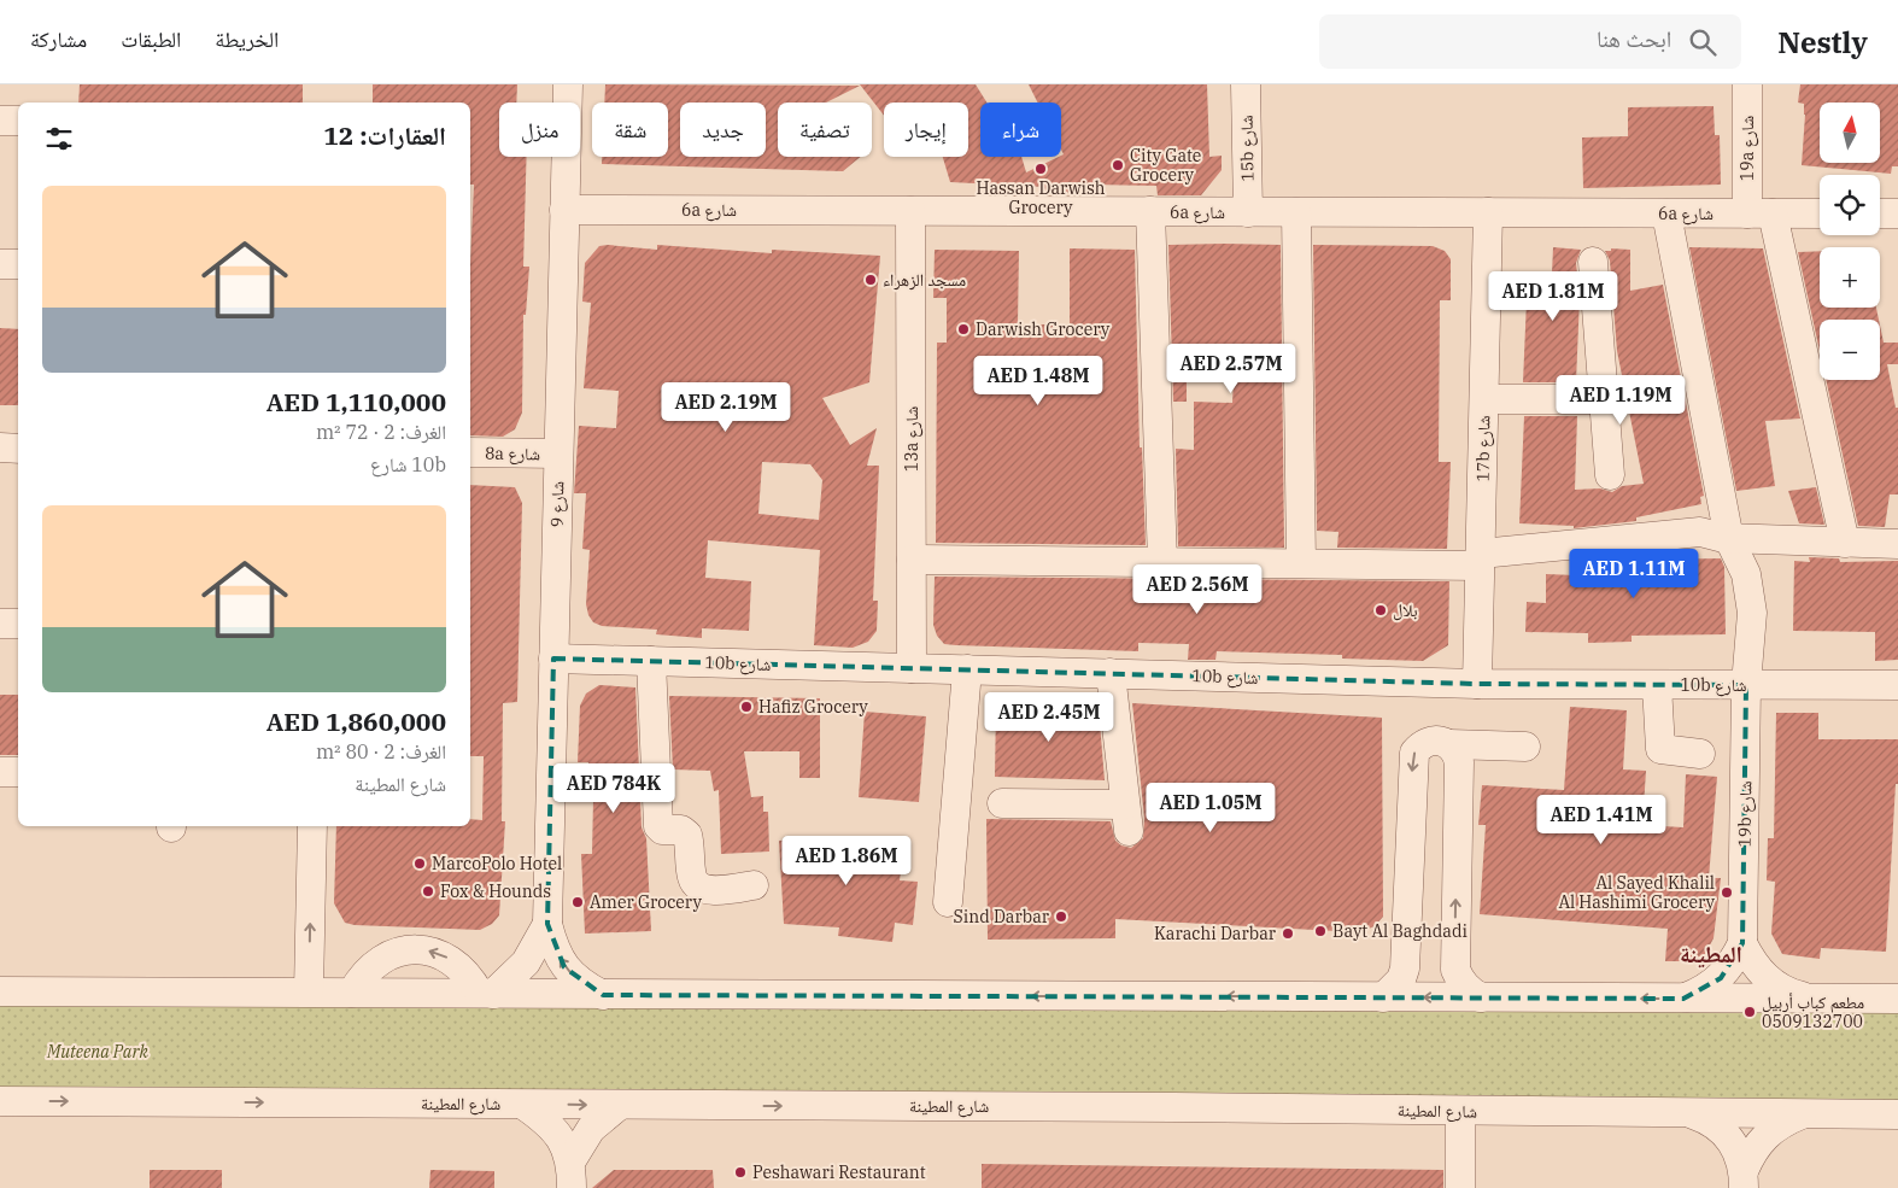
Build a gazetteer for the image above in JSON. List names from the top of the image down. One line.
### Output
{"streets":{"street":["15b شارع","19a شارع","6a شارع","13a شارع","17b شارع","8a شارع","شارع 9","10b شارع","19b شارع","شارع المطينة"]},"crossings":[["15b شارع","6a شارع"],["19a شارع","6a شارع"],["6a شارع","13a شارع"],["6a شارع","17b شارع"],["6a شارع","شارع 9"],["6a شارع","19b شارع"],["13a شارع","10b شارع"],["17b شارع","10b شارع"],["8a شارع","شارع 9"],["شارع 9","10b شارع"],["10b شارع","19b شارع"]],"districts":["المطينة"],"parks":["Muteena Park"],"places":["City Gate Grocery","Hassan Darwish Grocery","مسجد الزهراء","Darwish Grocery","بلال","Hafiz Grocery","MarcoPolo Hotel","Fox & Hounds","Al Sayed Khalil Al Hashimi Grocery","Amer Grocery","Sind Darbar","Bayt Al Baghdadi","Karachi Darbar","مطعم كباب أربيل 0509132700","Peshawari Restaurant"],"north":"top","page":{"header":"Nestly","search":"ابحث هنا","nav":["الخريطة","الطبقات","مشاركة"],"map_buttons":["+","−"],"chip":["شراء","إيجار","تصفية","جديد","شقة","منزل"],"heading":"العقارات: 12","list":[{"name":"AED 1,110,000","note":"الغرف: 2 · 72 m² · 10b شارع"},{"name":"AED 1,860,000","note":"الغرف: 2 · 80 m² · شارع المطينة"}],"price":["AED 1.81M","AED 2.57M","AED 1.48M","AED 1.19M","AED 2.19M","AED 1.11M","AED 2.56M","AED 2.45M","AED 784K","AED 1.05M","AED 1.41M","AED 1.86M"]}}
